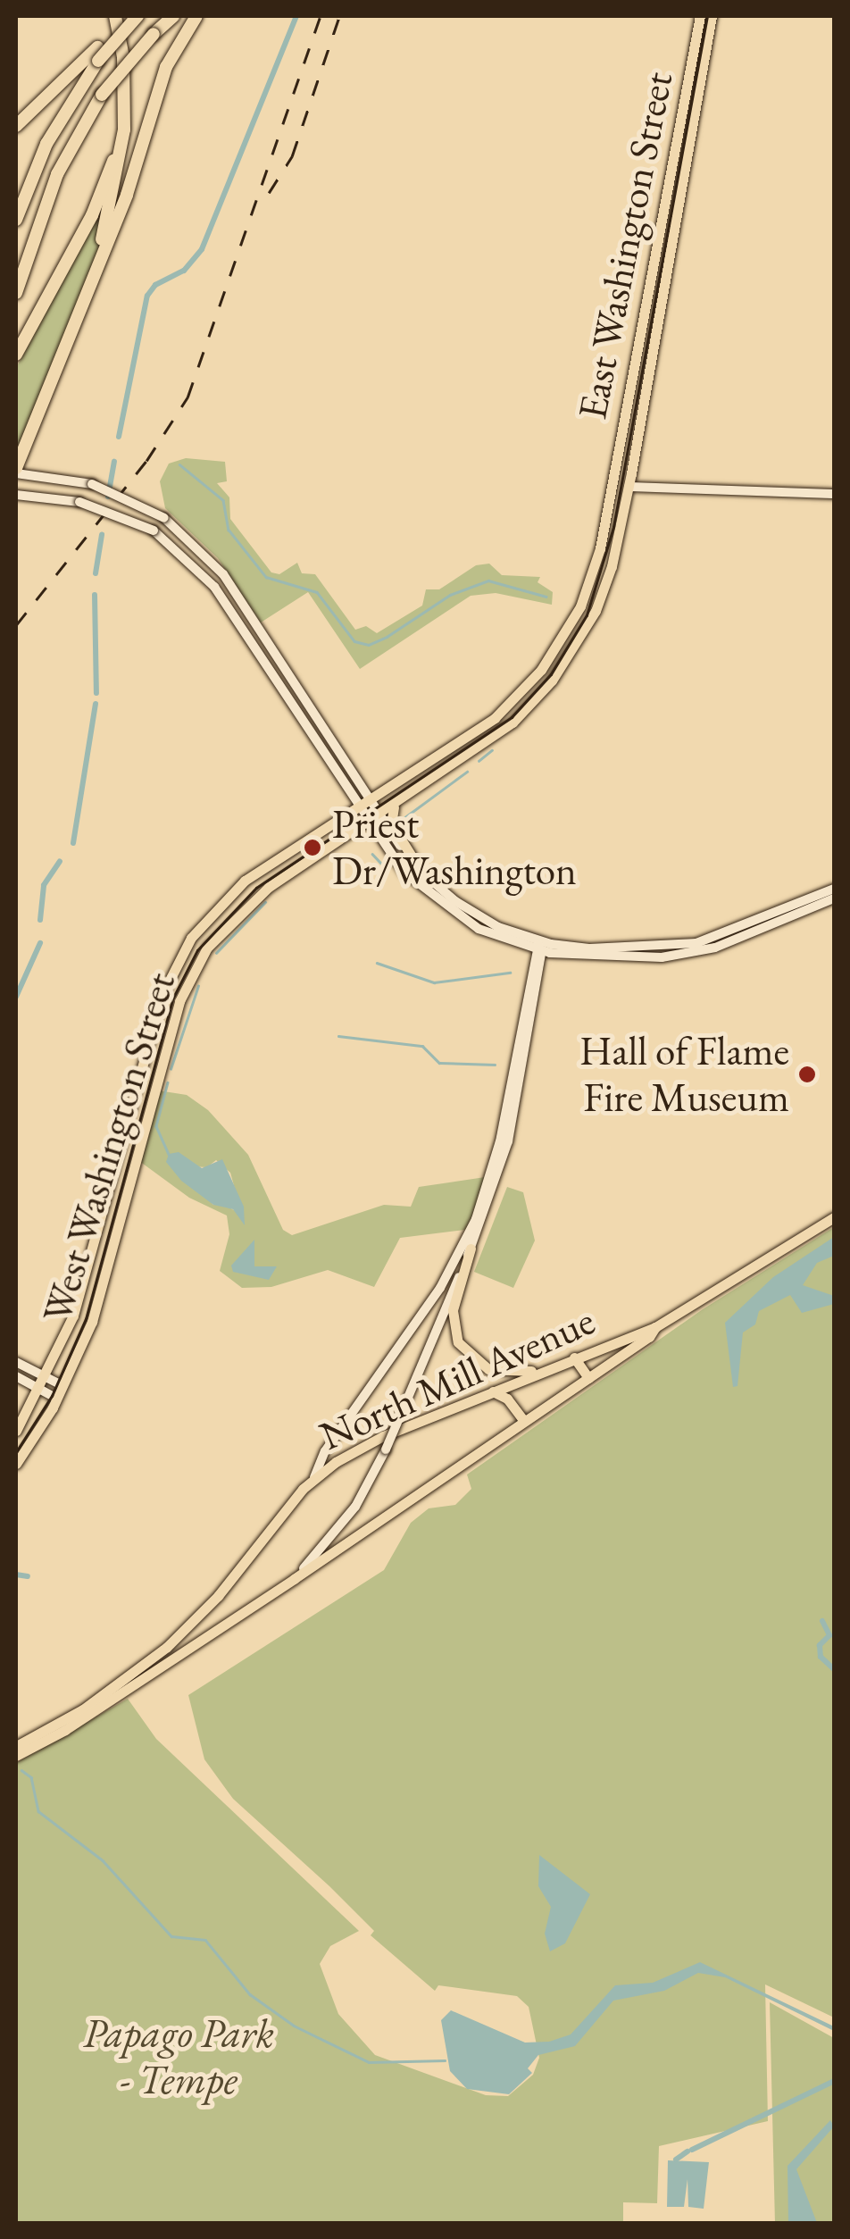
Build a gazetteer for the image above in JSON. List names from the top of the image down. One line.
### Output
{"streets":{"main road":["East Washington Street","West Washington Street","North Mill Avenue"]},"crossings":[["East Washington Street","West Washington Street"]],"parks":["Papago Park - Tempe"],"places":["Priest Dr/Washington","Hall of Flame Fire Museum"]}
